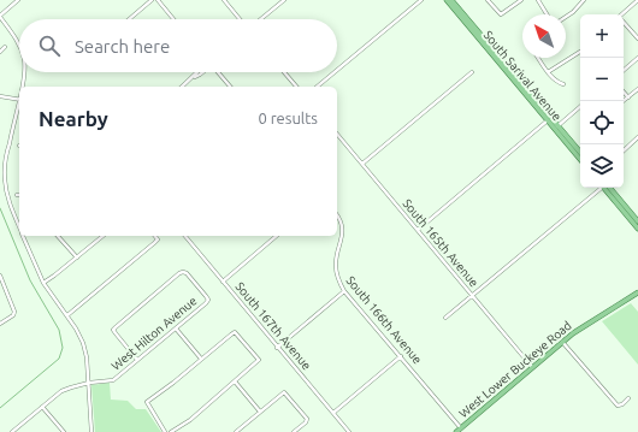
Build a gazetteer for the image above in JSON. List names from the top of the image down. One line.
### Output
{"streets":{"main road":["South Sarival Avenue","West Lower Buckeye Road"],"street":["South 165th Avenue","South 166th Avenue","South 167th Avenue","West Hilton Avenue"]},"crossings":[["South 165th Avenue","West Lower Buckeye Road"],["South 166th Avenue","West Lower Buckeye Road"]],"north":"top left","page":{"map_buttons":["+","−"],"search":"Search here","heading":["Nearby","0 results"]}}
